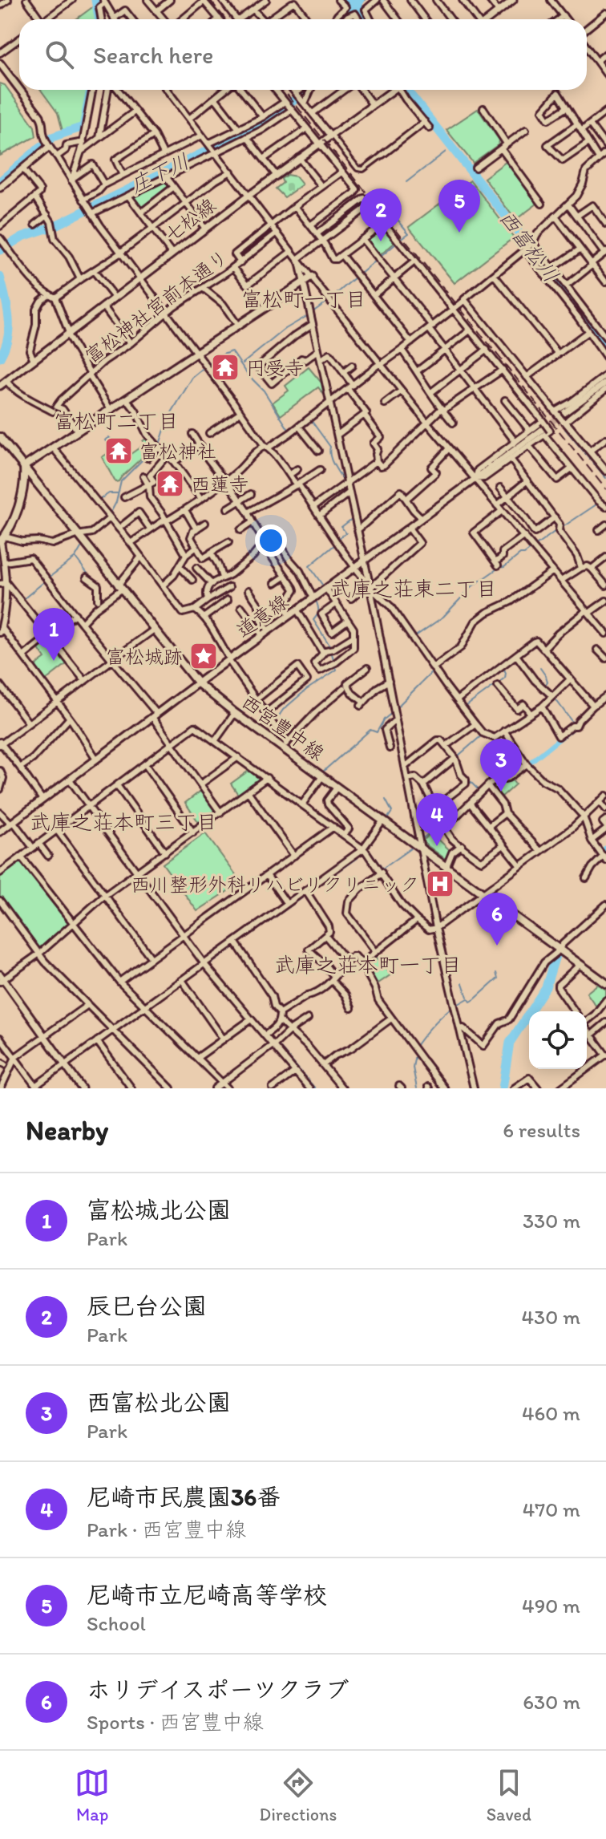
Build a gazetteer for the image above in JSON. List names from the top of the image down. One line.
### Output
{"streets":{"main road":["西宮豊中線"],"street":["七松線","富松神社宮前本通り","道意線"]},"crossings":[["道意線","西宮豊中線"]],"districts":["富松町一丁目","富松町二丁目","武庫之荘東二丁目","武庫之荘本町三丁目","武庫之荘本町一丁目"],"water":["庄下川","西富松川"],"places":{"temple":["円受寺","富松神社","西蓮寺"],"place":["富松城跡"],"hospital":["西川整形外科リハビリクリニック"]},"page":{"search":"Search here","pins":["5","2","1","3","4","6"],"heading":["Nearby","6 results"],"list":[{"mark":"1","name":"富松城北公園","note":"Park","value":"330 m"},{"mark":"2","name":"辰巳台公園","note":"Park","value":"430 m"},{"mark":"3","name":"西富松北公園","note":"Park","value":"460 m"},{"mark":"4","name":"尼崎市民農園36番","note":"Park · 西宮豊中線","value":"470 m"},{"mark":"5","name":"尼崎市立尼崎高等学校","note":"School","value":"490 m"},{"mark":"6","name":"ホリデイスポーツクラブ","note":"Sports · 西宮豊中線","value":"630 m"}],"nav":["Map","Directions","Saved"]}}
